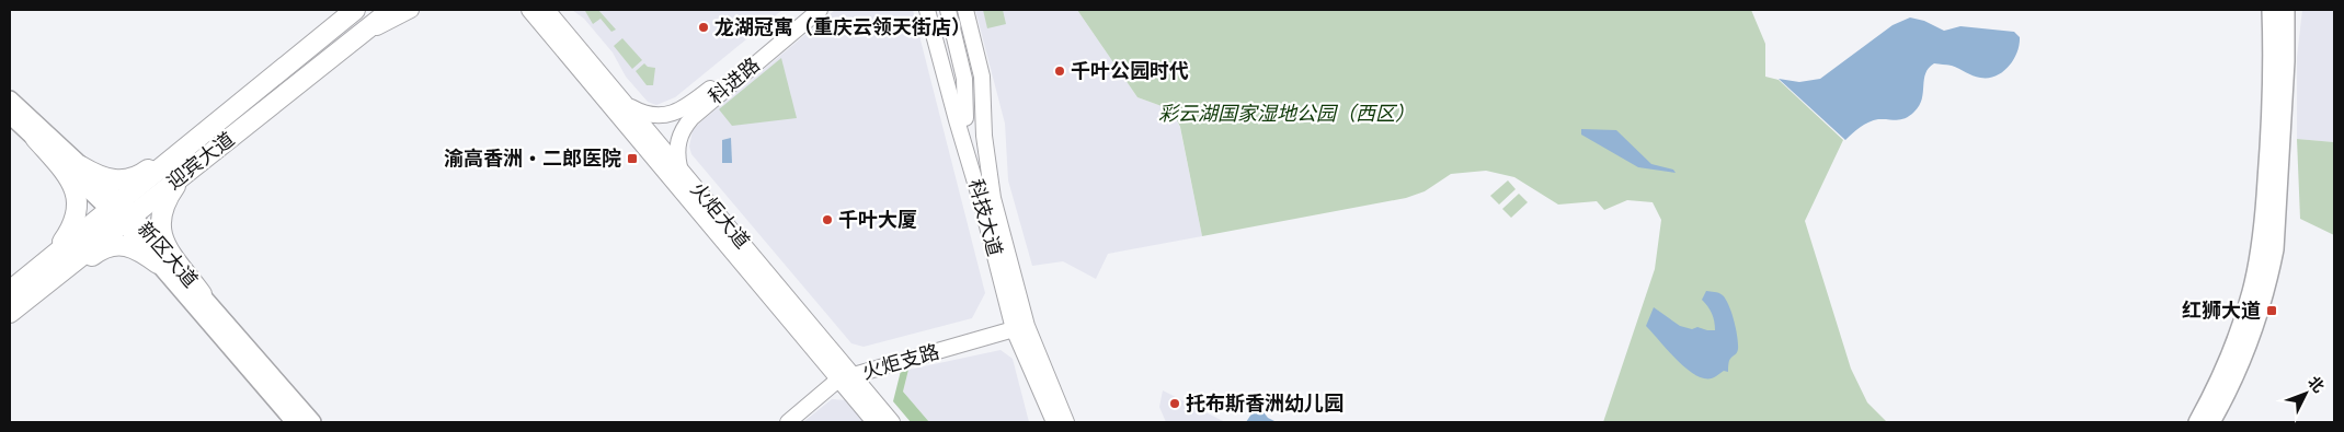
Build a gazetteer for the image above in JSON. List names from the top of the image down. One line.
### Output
{"streets":{"highway":["迎宾大道"],"main road":["科进路","火炬大道","科技大道","新区大道","火炬支路"]},"crossings":[["科进路","火炬大道"],["迎宾大道","新区大道"],["火炬大道","火炬支路"],["科技大道","火炬支路"]],"parks":["彩云湖国家湿地公园（西区）"],"places":{"other":["龙湖冠寓（重庆云领天街店）","千叶公园时代","千叶大厦","托布斯香洲幼儿园"],"transit":["渝高香洲‧二郎医院","红狮大道"]},"north":"top right"}
